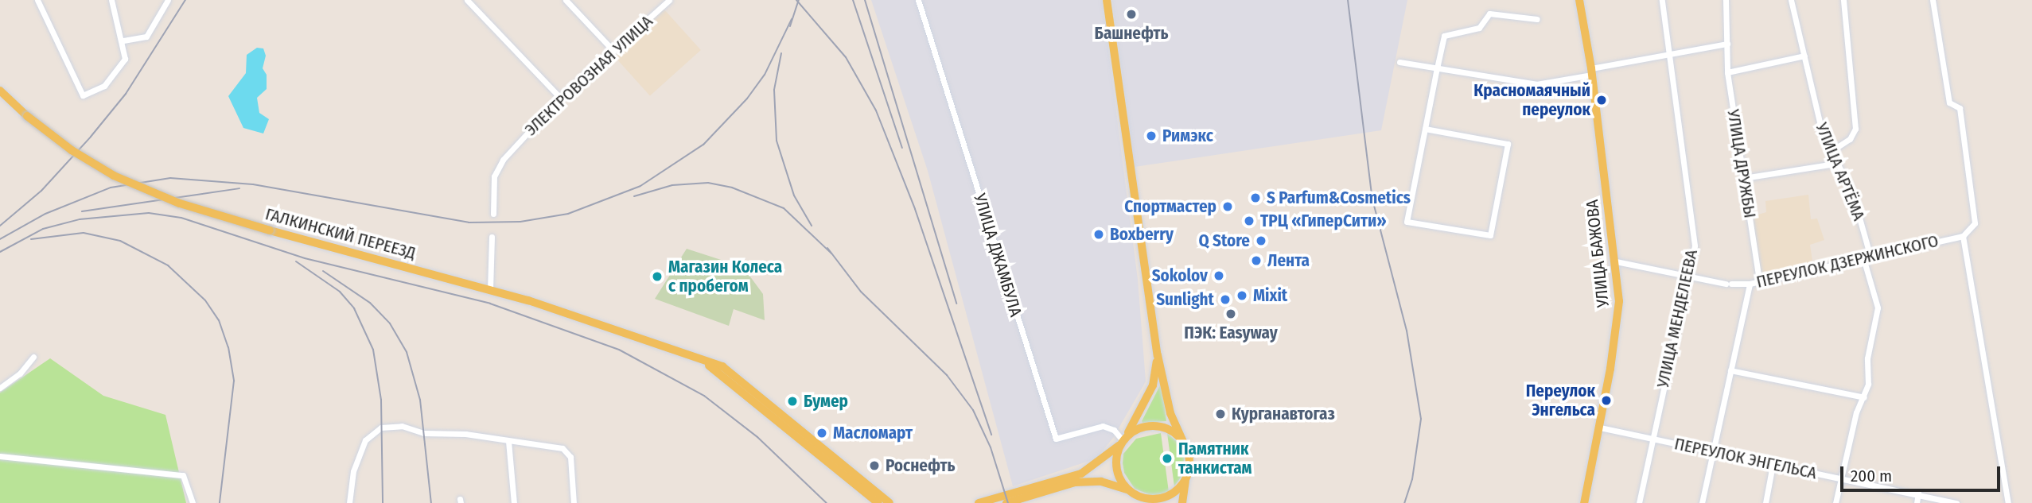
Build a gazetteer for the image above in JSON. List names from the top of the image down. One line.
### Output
{"streets":{"main road":["ГАЛКИНСКИЙ ПЕРЕЕЗД","УЛИЦА БАЖОВА"],"street":["ЭЛЕКТРОВОЗНАЯ УЛИЦА","УЛИЦА ДРУЖБЫ","УЛИЦА АРТЁМА","УЛИЦА ДЖАМБУЛА","ПЕРЕУЛОК ДЗЕРЖИНСКОГО","УЛИЦА МЕНДЕЛЕЕВА","ПЕРЕУЛОК ЭНГЕЛЬСА"]},"crossings":[["УЛИЦА ДРУЖБЫ","ПЕРЕУЛОК ДЗЕРЖИНСКОГО"],["УЛИЦА АРТЁМА","ПЕРЕУЛОК ДЗЕРЖИНСКОГО"],["УЛИЦА БАЖОВА","ПЕРЕУЛОК ДЗЕРЖИНСКОГО"],["УЛИЦА БАЖОВА","ПЕРЕУЛОК ЭНГЕЛЬСА"],["ПЕРЕУЛОК ДЗЕРЖИНСКОГО","УЛИЦА МЕНДЕЛЕЕВА"],["УЛИЦА МЕНДЕЛЕЕВА","ПЕРЕУЛОК ЭНГЕЛЬСА"]],"places":["Башнефть","Красномаячный переулок","Римэкс","S Parfum&Cosmetics","Спортмастер","ТРЦ «ГиперСити»","Boxberry","Q Store","Лента","Sokolov","Магазин Колеса с пробегом","Mixit","Sunlight","ПЭК: Easyway","Переулок Энгельса","Бумер","Курганавтогаз","Масломарт","Памятник танкистам","Роснефть"],"scale_bar":"200 m"}
